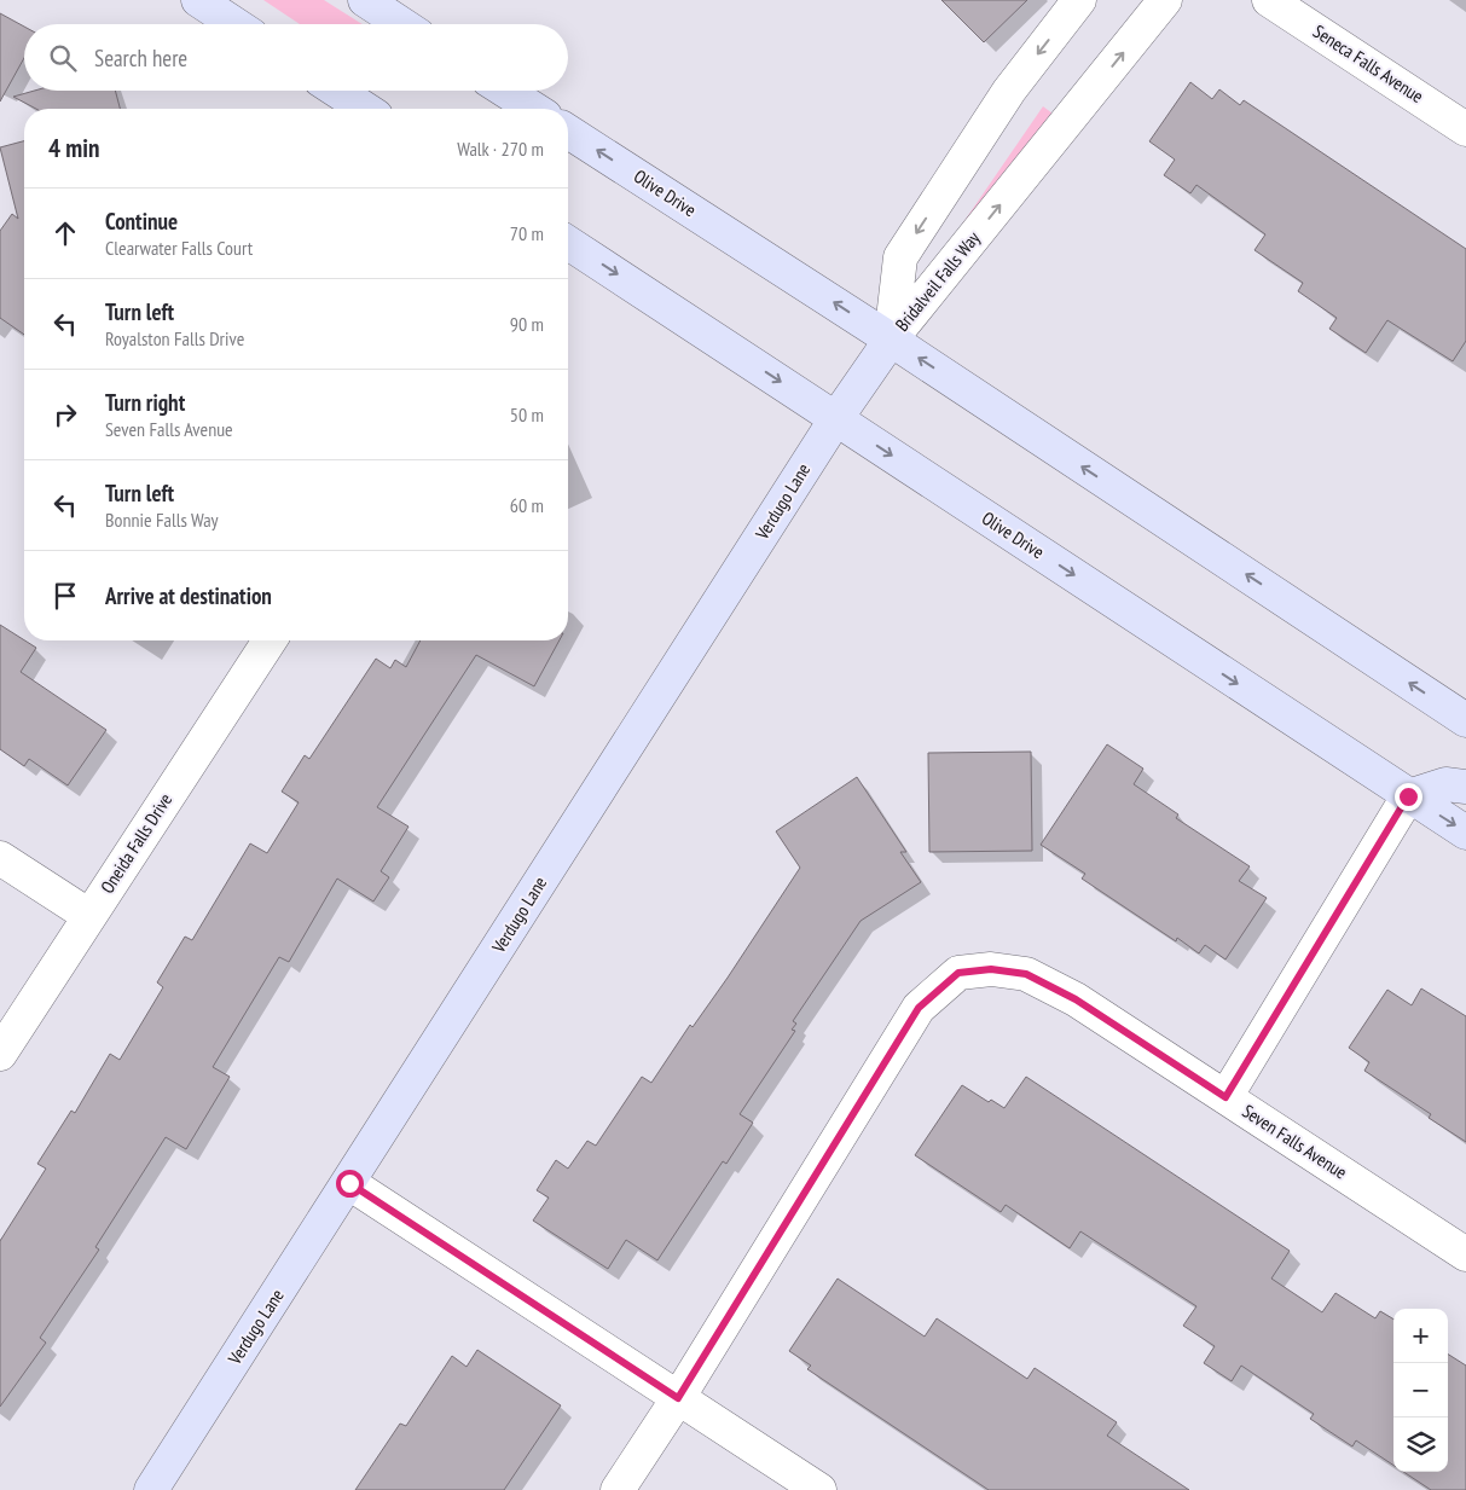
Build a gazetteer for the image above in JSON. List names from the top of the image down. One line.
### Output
{"streets":{"main road":["Olive Drive","Verdugo Lane"],"street":["Seneca Falls Avenue","Bridalveil Falls Way","Oneida Falls Drive","Seven Falls Avenue"]},"crossings":[["Olive Drive","Bridalveil Falls Way"],["Olive Drive","Verdugo Lane"],["Bridalveil Falls Way","Verdugo Lane"]],"page":{"search":"Search here","heading":["4 min","Walk · 270 m"],"list":[["Continue","Clearwater Falls Court","70 m"],["Turn left","Royalston Falls Drive","90 m"],["Turn right","Seven Falls Avenue","50 m"],["Turn left","Bonnie Falls Way","60 m"],"Arrive at destination"],"map_buttons":["+","−"]}}
